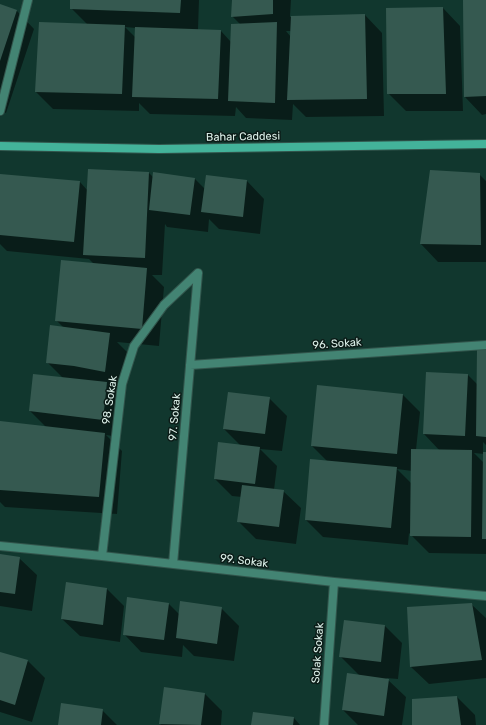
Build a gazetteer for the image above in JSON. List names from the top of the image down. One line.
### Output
{"streets":{"street":["Bahar Caddesi","96. Sokak","98. Sokak","97. Sokak","99. Sokak","Solak Sokak"]},"crossings":[["96. Sokak","97. Sokak"],["98. Sokak","97. Sokak"],["98. Sokak","99. Sokak"],["97. Sokak","99. Sokak"],["99. Sokak","Solak Sokak"]]}
